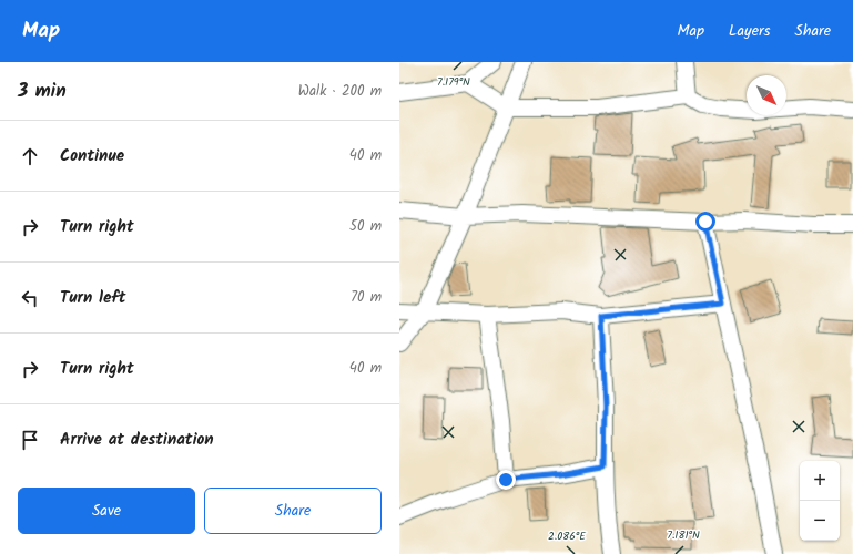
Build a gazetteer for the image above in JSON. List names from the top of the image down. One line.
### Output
{"north":"bottom right","page":{"header":"Map","nav":["Map","Layers","Share"],"heading":["3 min","Walk · 200 m"],"list":[["Continue","40 m"],["Turn right","50 m"],["Turn left","70 m"],["Turn right","40 m"],"Arrive at destination"],"map_buttons":["+","−"],"buttons":["Save","Share"]},"coordinates":["7.179°N","7.181°N","2.086°E"]}
